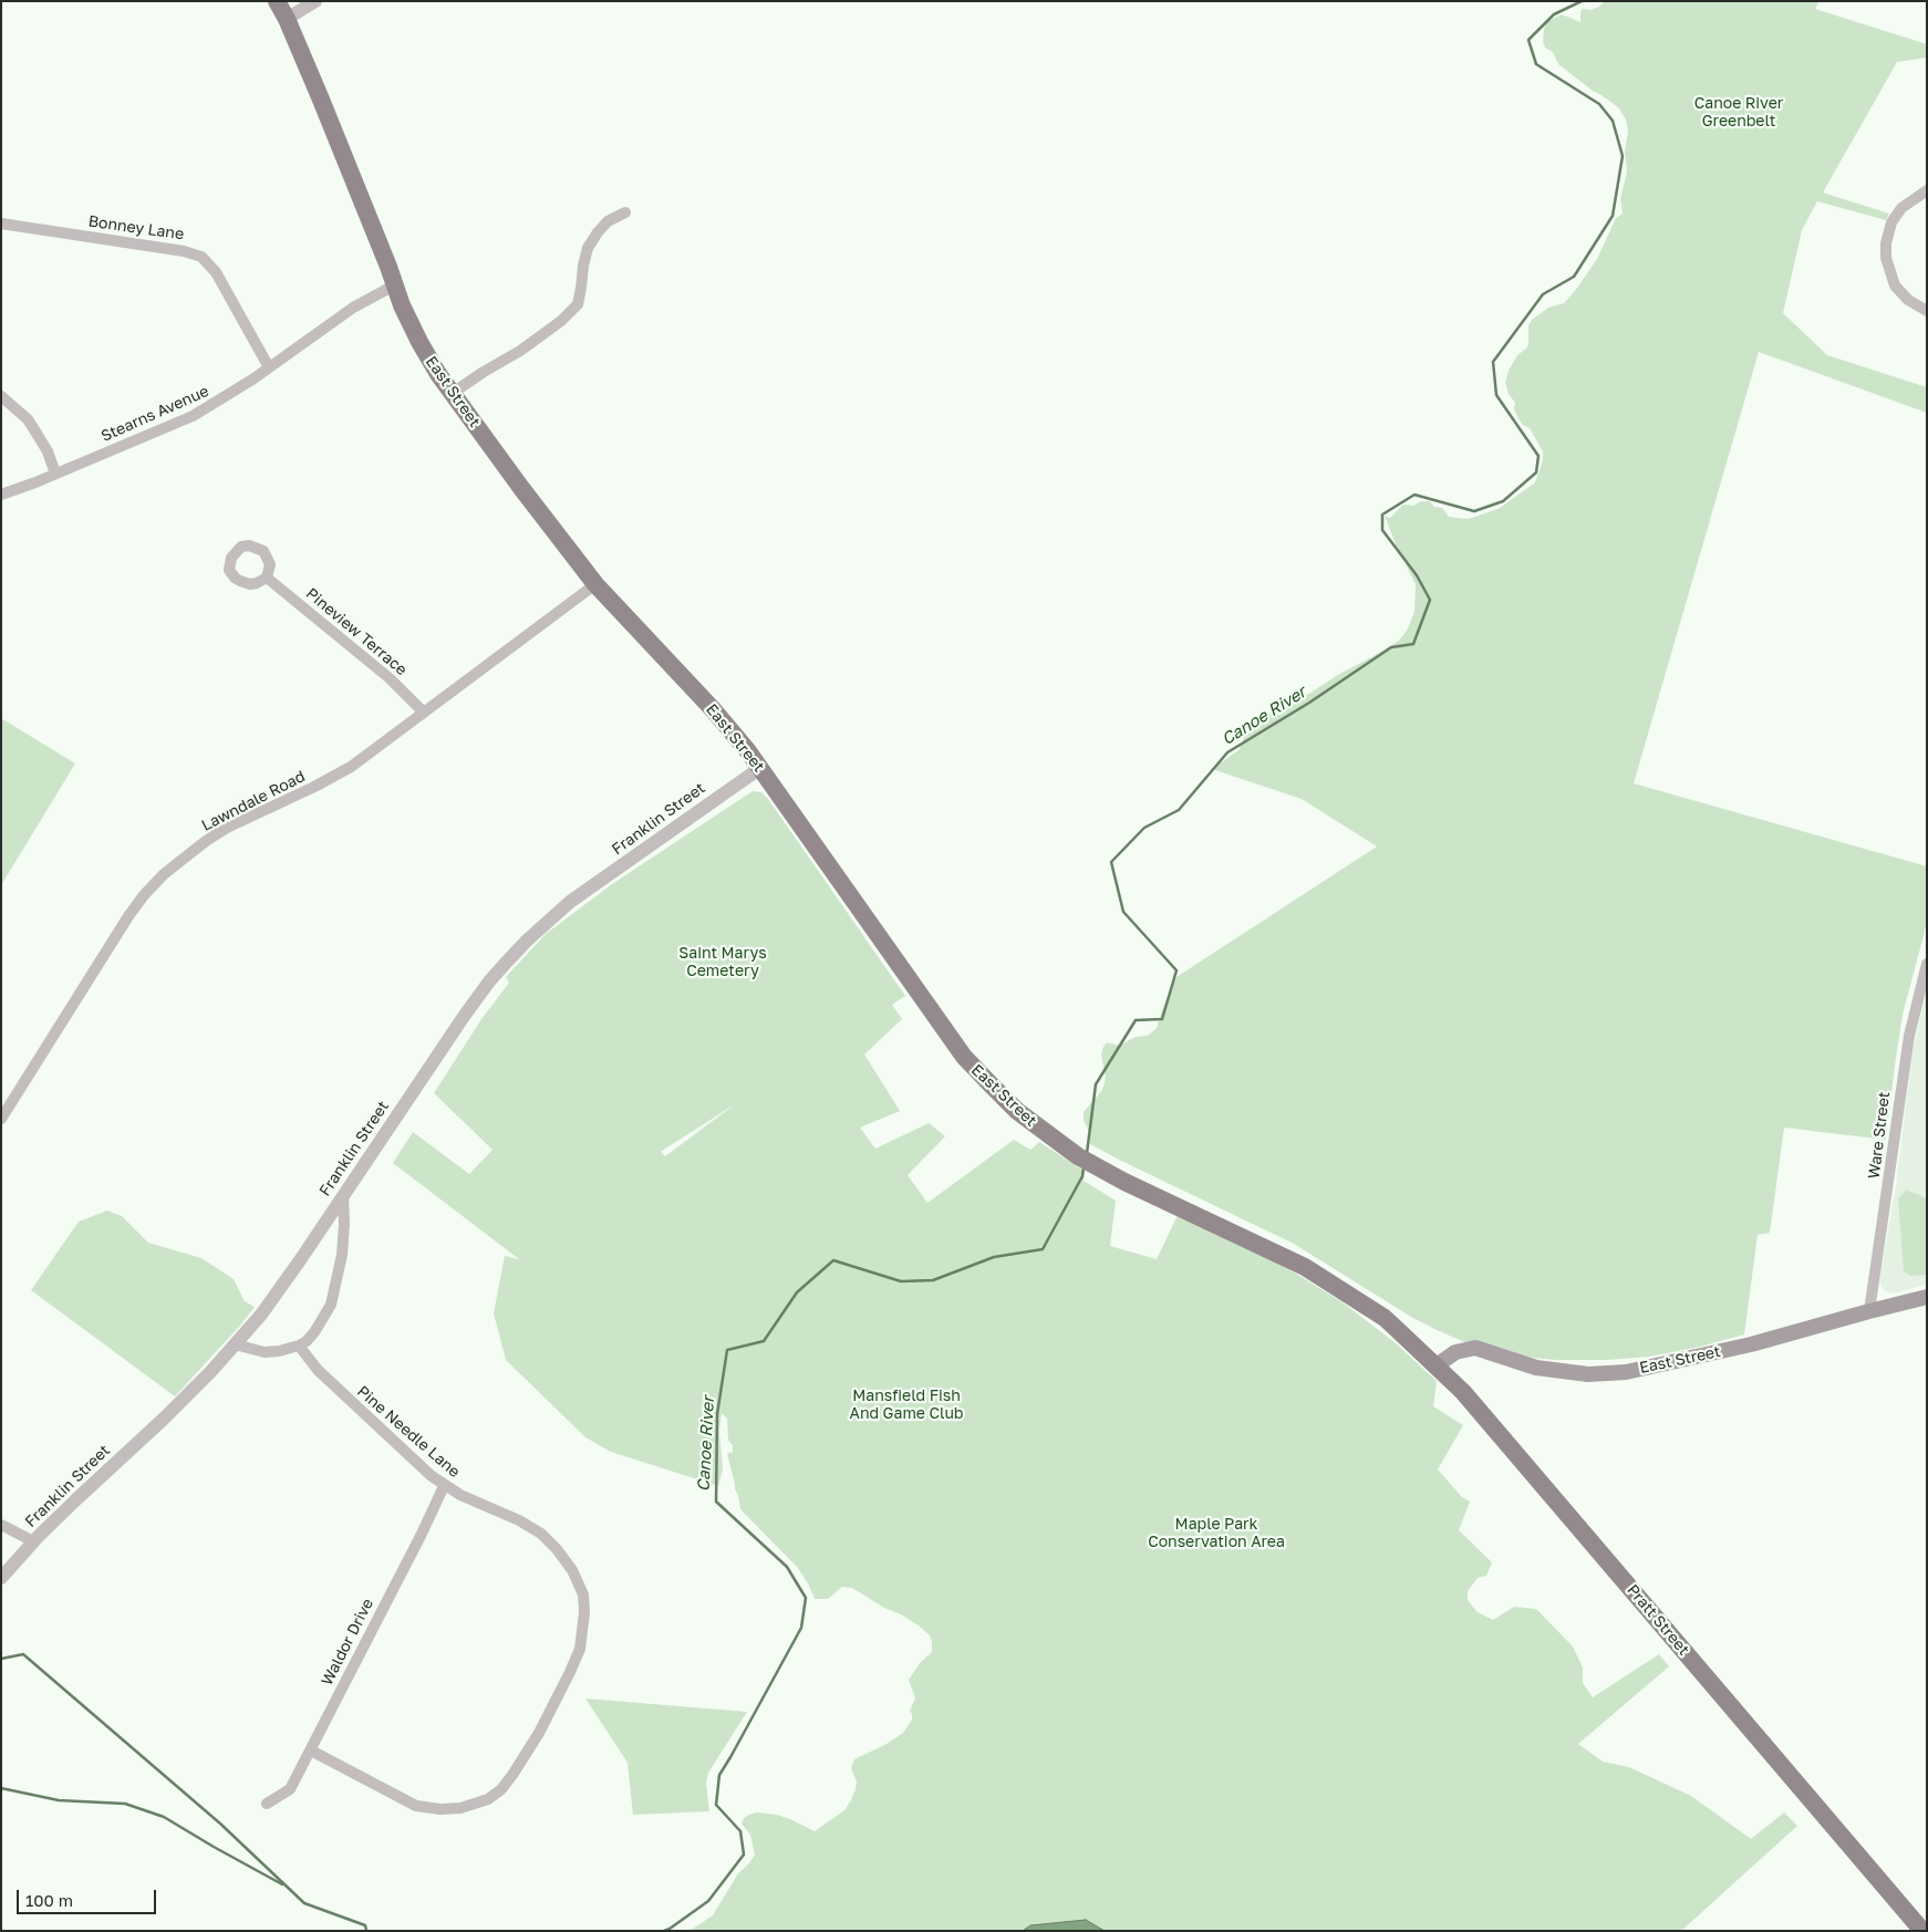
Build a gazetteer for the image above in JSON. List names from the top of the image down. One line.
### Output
{"streets":{"main road":["East Street","Pratt Street"],"street":["Bonney Lane","Stearns Avenue","Pineview Terrace","Lawndale Road","Franklin Street","Ware Street","Pine Needle Lane","Waldor Drive"]},"crossings":[["Bonney Lane","Stearns Avenue"],["East Street","Stearns Avenue"],["East Street","Lawndale Road"],["East Street","Franklin Street"],["East Street","Ware Street"],["East Street","Pratt Street"],["Pineview Terrace","Lawndale Road"],["Pine Needle Lane","Waldor Drive"]],"water":["Canoe River"],"parks":["Canoe River Greenbelt","Saint Marys Cemetery","Mansfield Fish And Game Club","Maple Park Conservation Area"],"scale_bar":"100 m"}
